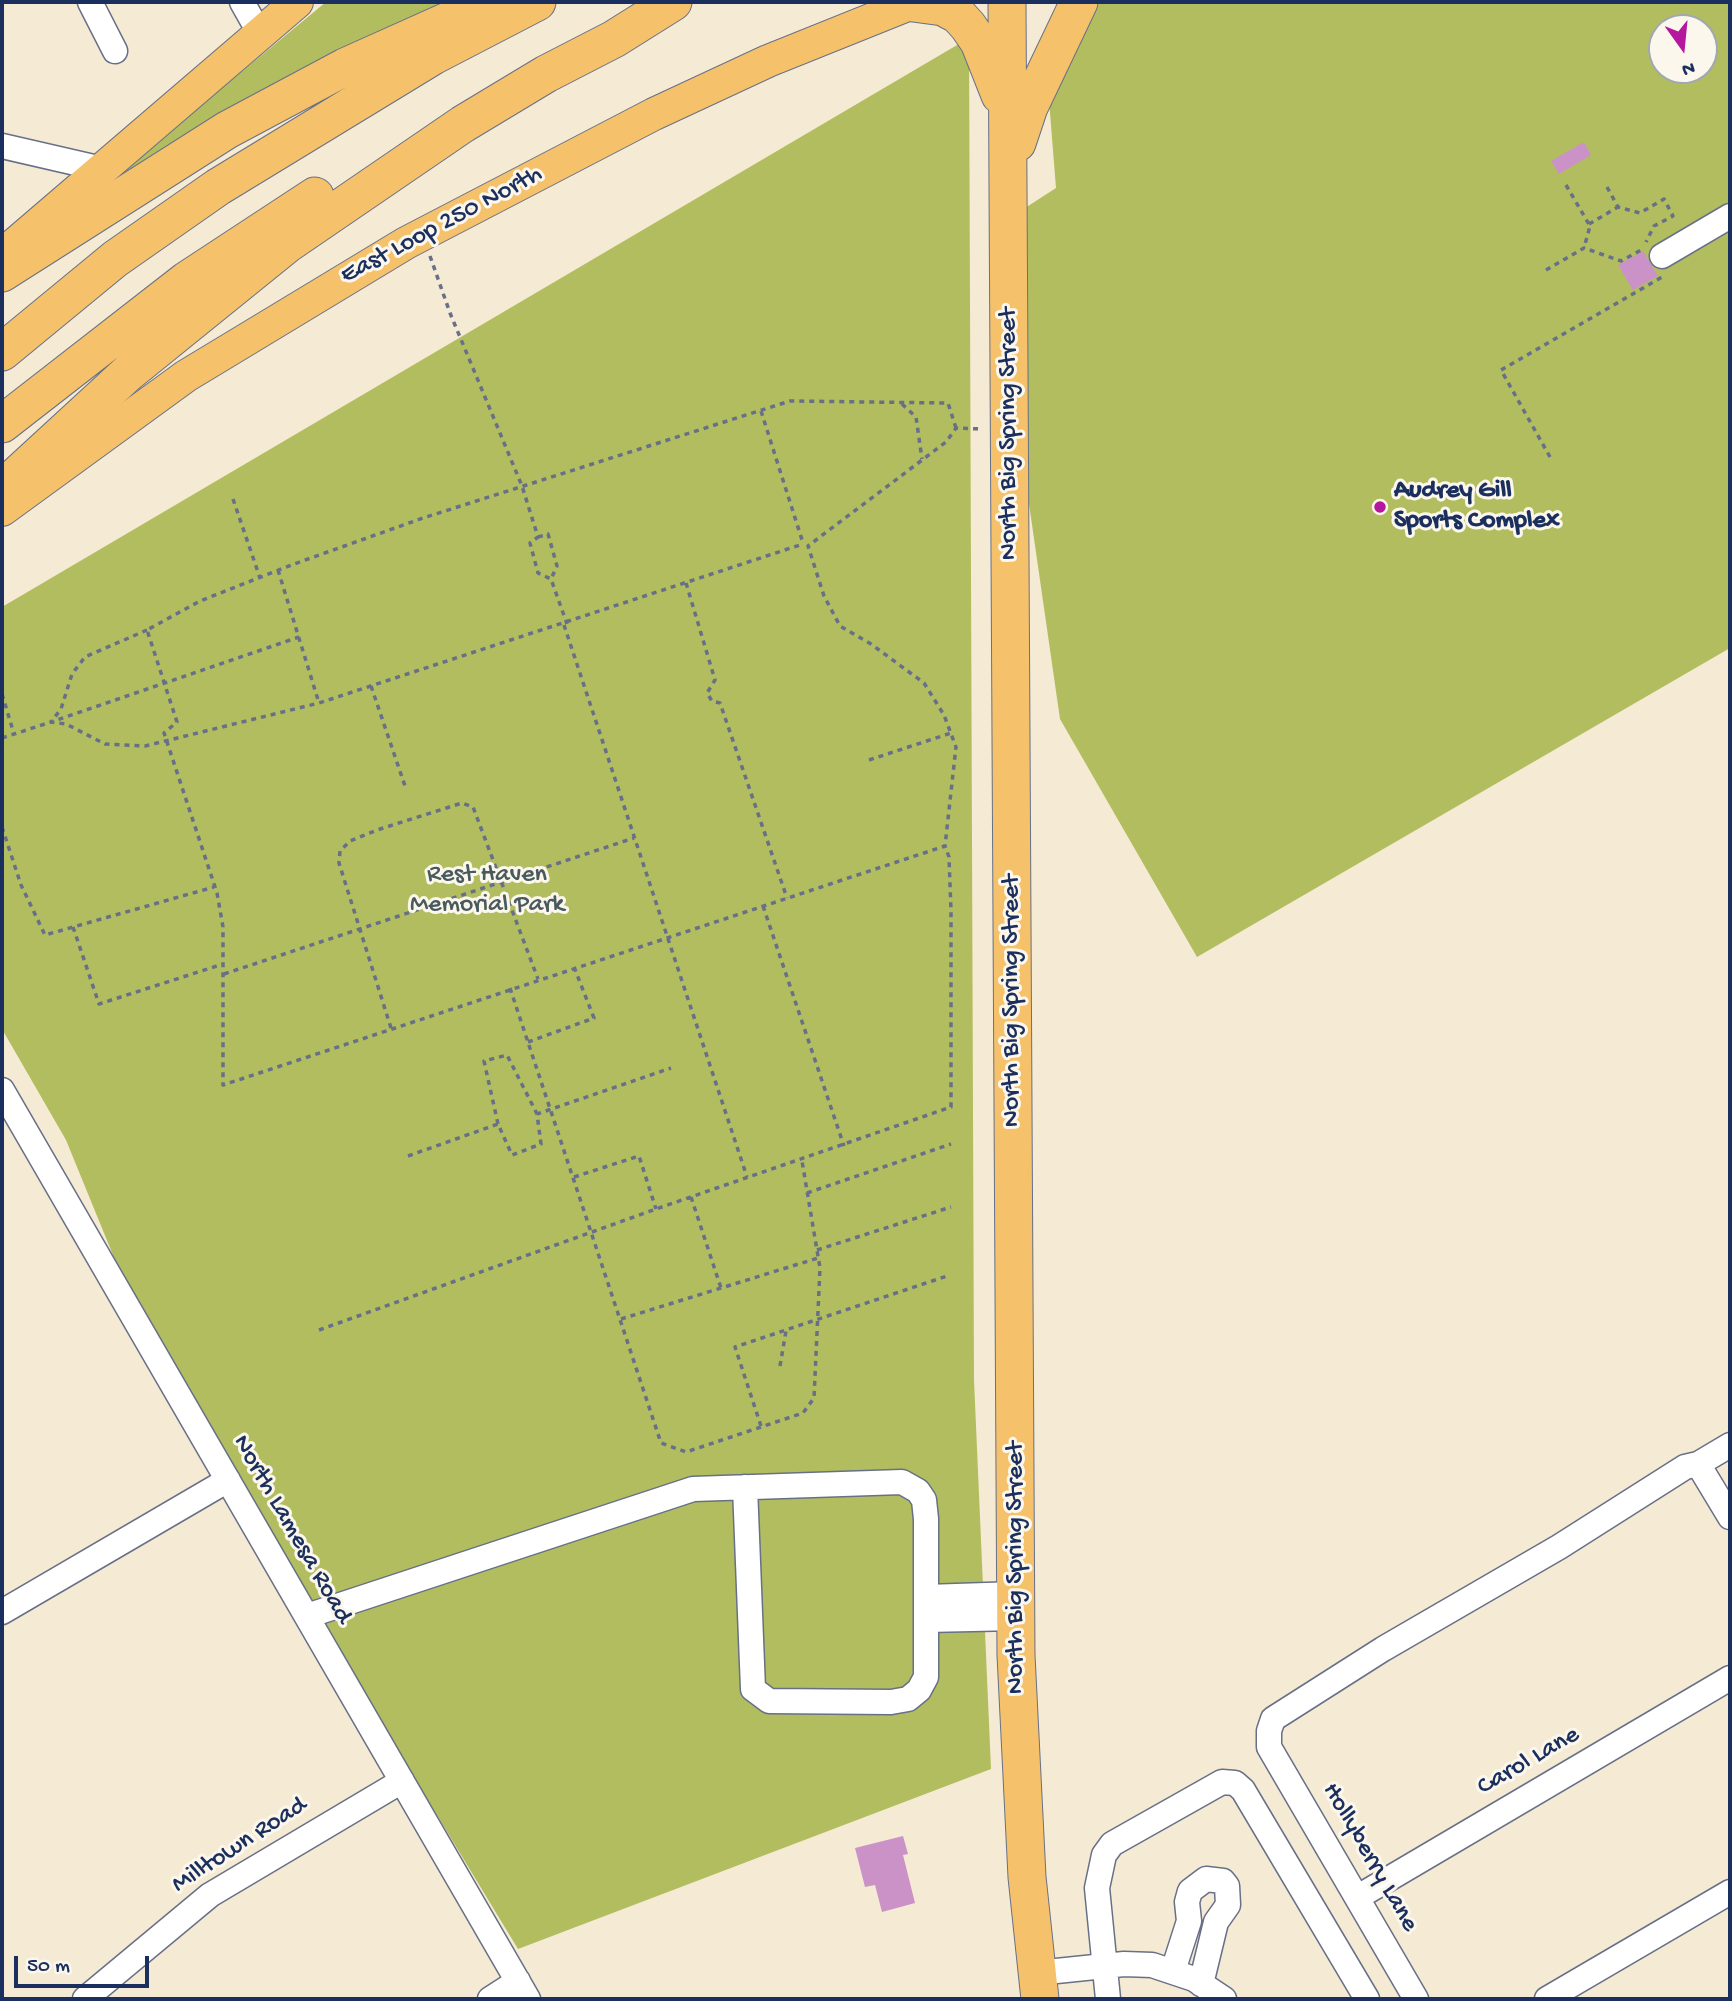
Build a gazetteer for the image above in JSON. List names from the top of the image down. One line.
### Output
{"streets":{"highway":["North Big Spring Street"],"main road":["East Loop 250 North"],"street":["North Lamesa Road","Carol Lane","Milltown Road","Hollyberry Lane"]},"crossings":[["North Lamesa Road","Milltown Road"],["Carol Lane","Hollyberry Lane"]],"parks":["Rest Haven Memorial Park"],"places":["Audrey Gill Sports Complex"],"scale_bar":"50 m","north":"bottom"}
